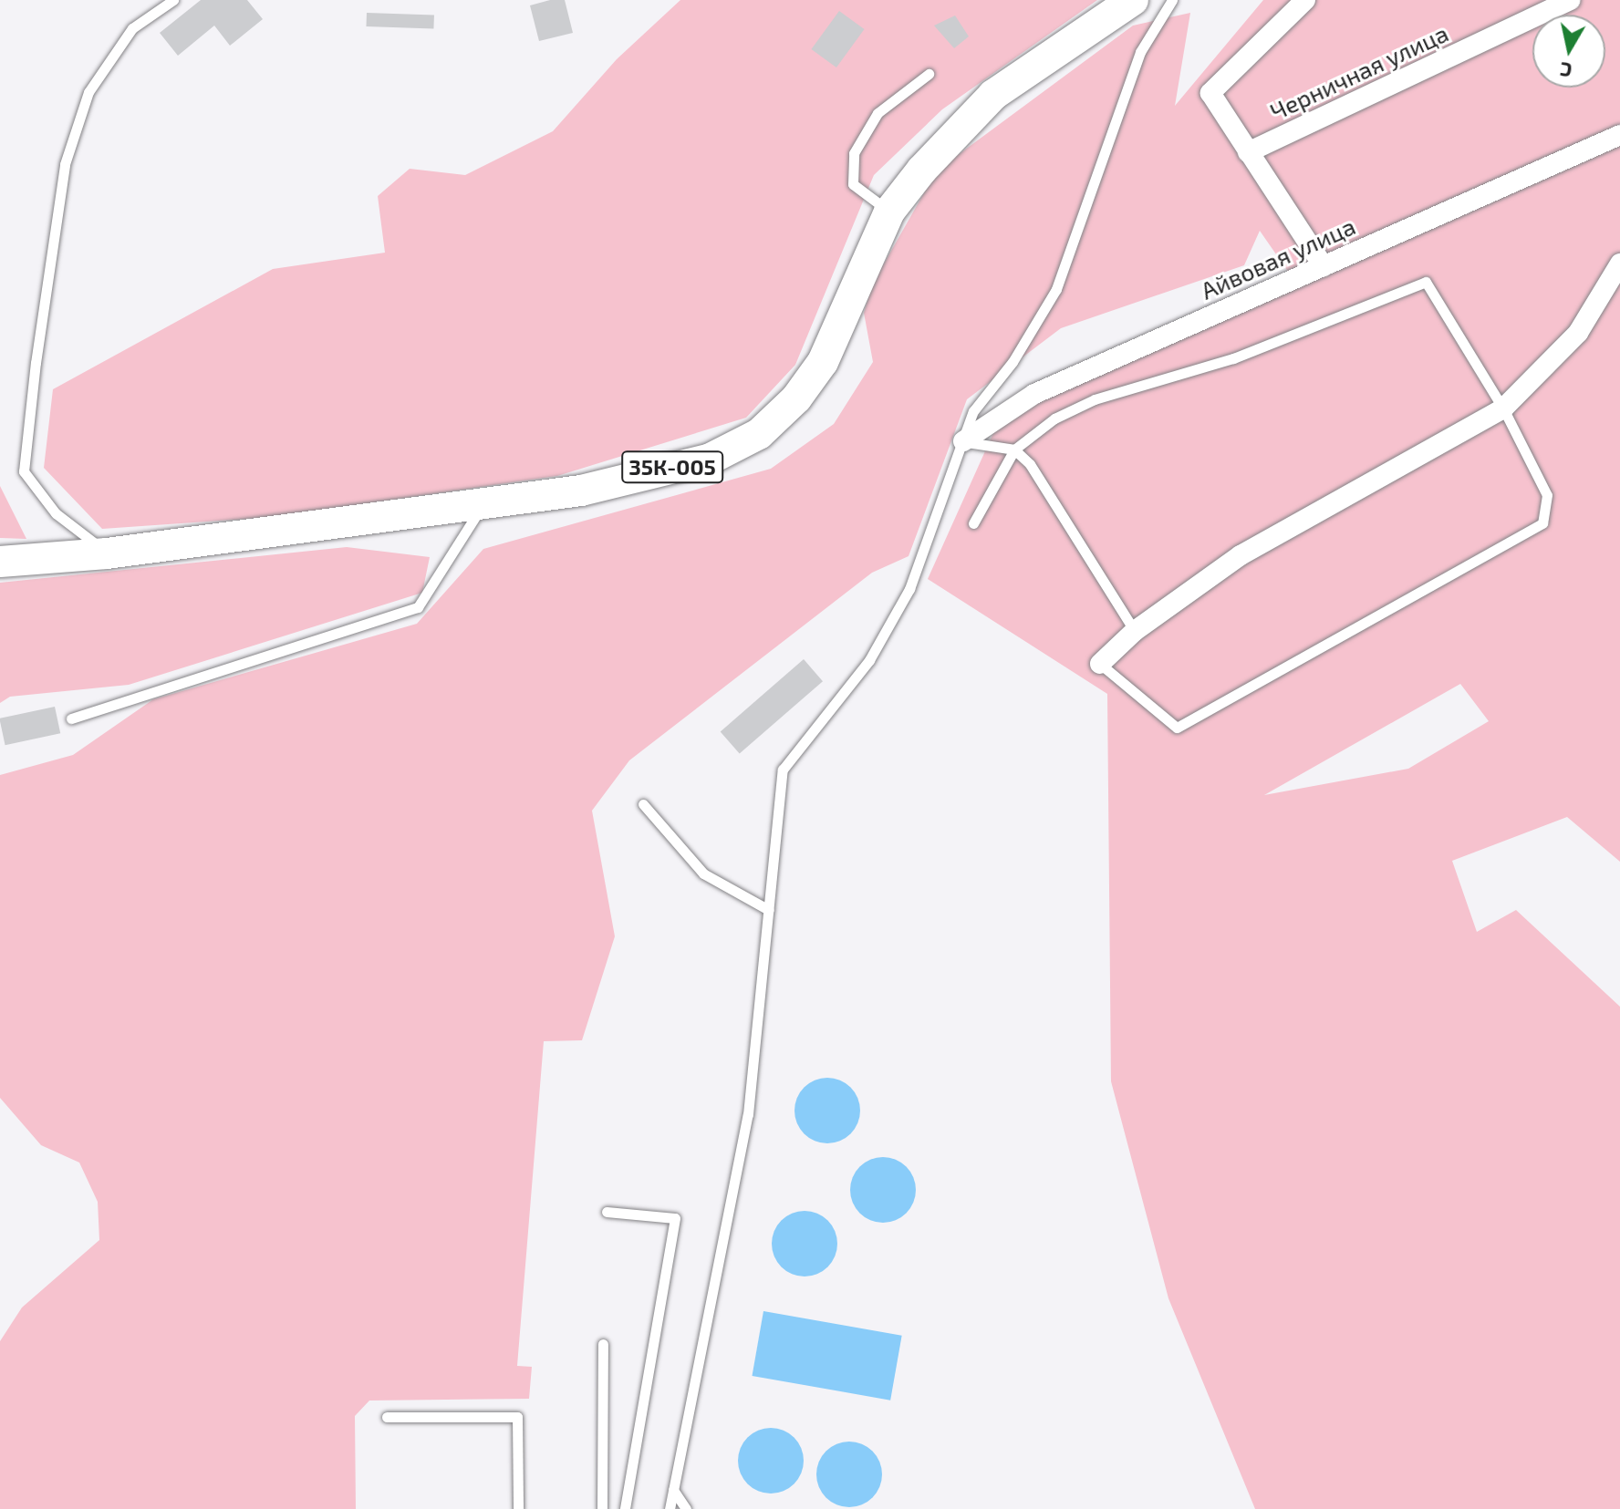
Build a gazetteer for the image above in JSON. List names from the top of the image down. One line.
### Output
{"streets":{"main road":["35К-005"],"street":["Черничная улица","Айвовая улица"]},"north":"bottom"}
